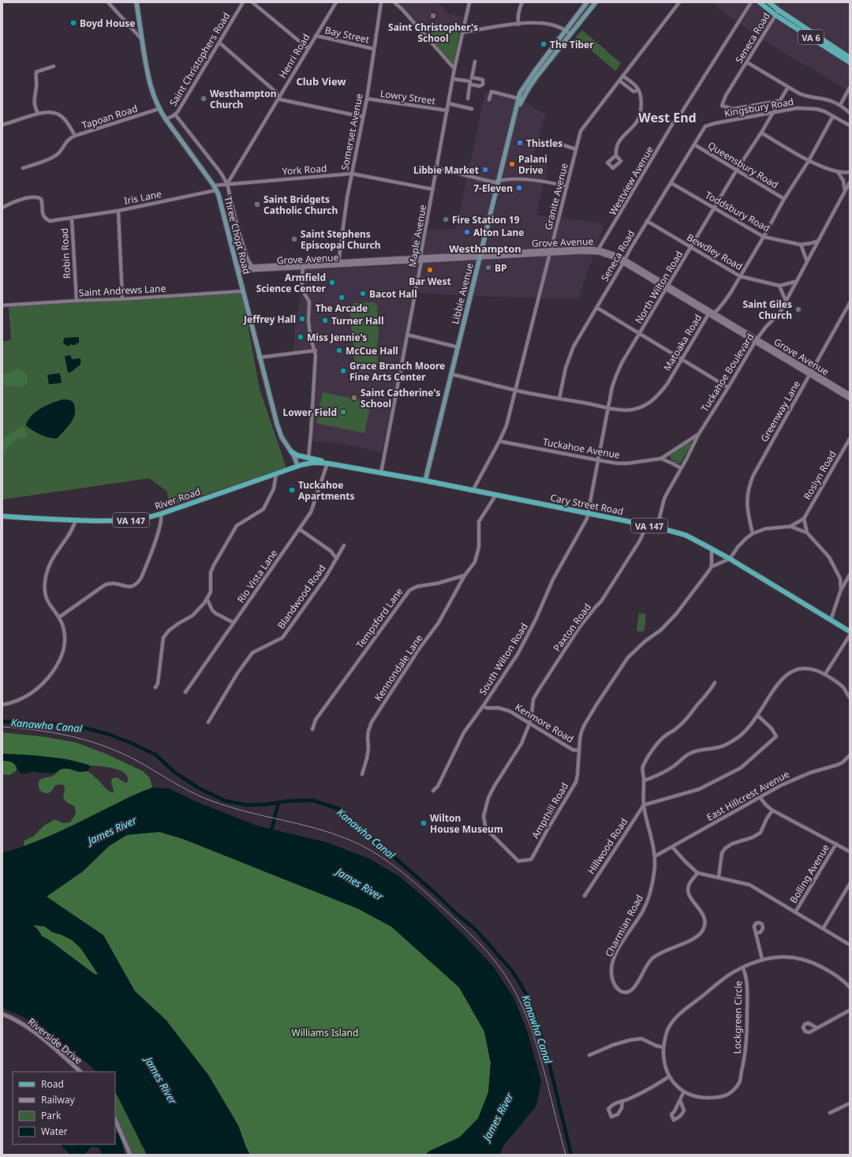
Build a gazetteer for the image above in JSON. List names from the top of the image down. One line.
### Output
{"streets":{"main road":["VA 6","Three Chopt Road","Libbie Avenue","River Road","Cary Street Road","VA 147"],"street":["Bay Street","Seneca Road","Henri Road","Saint Christophers Road","Lowry Street","Kingsbury Road","Tapoan Road","Somerset Avenue","Queensbury Road","York Road","Westview Avenue","Granite Avenue","Iris Lane","Toddsbury Road","Maple Avenue","Grove Avenue","Bewdley Road","Robin Road","North Wilton Road","Saint Andrews Lane","Matoaka Road","Tuckahoe Boulevard","Greenway Lane","Tuckahoe Avenue","Roslyn Road","Rio Vista Lane","Blandwood Road","Tempsford Lane","Paxton Road","South Wilton Road","Kennondale Lane","Kenmore Road","East Hillcrest Avenue","Ampthill Road","Hillwood Road","Bolling Avenue","Charmian Road","Lockgreen Circle","Riverside Drive"]},"crossings":[["Bay Street","Henri Road"],["Bay Street","Somerset Avenue"],["VA 6","Seneca Road"],["Seneca Road","Kingsbury Road"],["Seneca Road","Queensbury Road"],["Seneca Road","Toddsbury Road"],["Seneca Road","Grove Avenue"],["Seneca Road","Bewdley Road"],["Seneca Road","Matoaka Road"],["Henri Road","York Road"],["Saint Christophers Road","Three Chopt Road"],["Lowry Street","Somerset Avenue"],["Lowry Street","Maple Avenue"],["Kingsbury Road","North Wilton Road"],["Kingsbury Road","Matoaka Road"],["Tapoan Road","Three Chopt Road"],["Somerset Avenue","York Road"],["Somerset Avenue","Grove Avenue"],["Queensbury Road","North Wilton Road"],["Queensbury Road","Matoaka Road"],["York Road","Three Chopt Road"],["York Road","Maple Avenue"],["Westview Avenue","Grove Avenue"],["Granite Avenue","Grove Avenue"],["Granite Avenue","Matoaka Road"],["Granite Avenue","Tuckahoe Avenue"],["Granite Avenue","Cary Street Road"],["Iris Lane","Three Chopt Road"],["Iris Lane","Robin Road"],["Toddsbury Road","North Wilton Road"],["Toddsbury Road","Matoaka Road"],["Toddsbury Road","Tuckahoe Boulevard"],["Three Chopt Road","Grove Avenue"],["Three Chopt Road","Saint Andrews Lane"],["Three Chopt Road","River Road"],["Three Chopt Road","Cary Street Road"],["Maple Avenue","Grove Avenue"],["Maple Avenue","Cary Street Road"],["Grove Avenue","North Wilton Road"],["Grove Avenue","Libbie Avenue"],["Grove Avenue","Matoaka Road"],["Grove Avenue","Tuckahoe Boulevard"],["Grove Avenue","Greenway Lane"],["Bewdley Road","North Wilton Road"],["Bewdley Road","Matoaka Road"],["Bewdley Road","Tuckahoe Boulevard"],["Robin Road","Saint Andrews Lane"],["North Wilton Road","Matoaka Road"],["North Wilton Road","Tuckahoe Avenue"],["North Wilton Road","Cary Street Road"],["North Wilton Road","South Wilton Road"],["Libbie Avenue","Matoaka Road"],["Libbie Avenue","Cary Street Road"],["Tuckahoe Boulevard","Tuckahoe Avenue"],["Tuckahoe Boulevard","Cary Street Road"],["River Road","Cary Street Road"],["Cary Street Road","Rio Vista Lane"],["Cary Street Road","Paxton Road"],["Cary Street Road","South Wilton Road"],["Tempsford Lane","Kennondale Lane"],["Paxton Road","Kenmore Road"],["Paxton Road","Ampthill Road"],["South Wilton Road","Kenmore Road"],["Kenmore Road","Ampthill Road"],["East Hillcrest Avenue","Charmian Road"],["Hillwood Road","Charmian Road"]],"districts":["Club View","West End","Westhampton"],"water":["Kanawha Canal","James River"],"parks":["Williams Island"],"places":["Saint Christopher's School","Boyd House","The Tiber","Westhampton Church","Thistles","Palani Drive","Libbie Market","7-Eleven","Saint Bridgets Catholic Church","Fire Station 19","Alton Lane","Saint Stephens Episcopal Church","BP","Bar West","Armfield Science Center","Bacot Hall","The Arcade","Saint Giles Church","Jeffrey Hall","Turner Hall","Miss Jennie's","McCue Hall","Grace Branch Moore Fine Arts Center","Saint Catherine's School","Lower Field","Tuckahoe Apartments","Wilton House Museum"],"legend":["Road","Railway","Park","Water"]}
